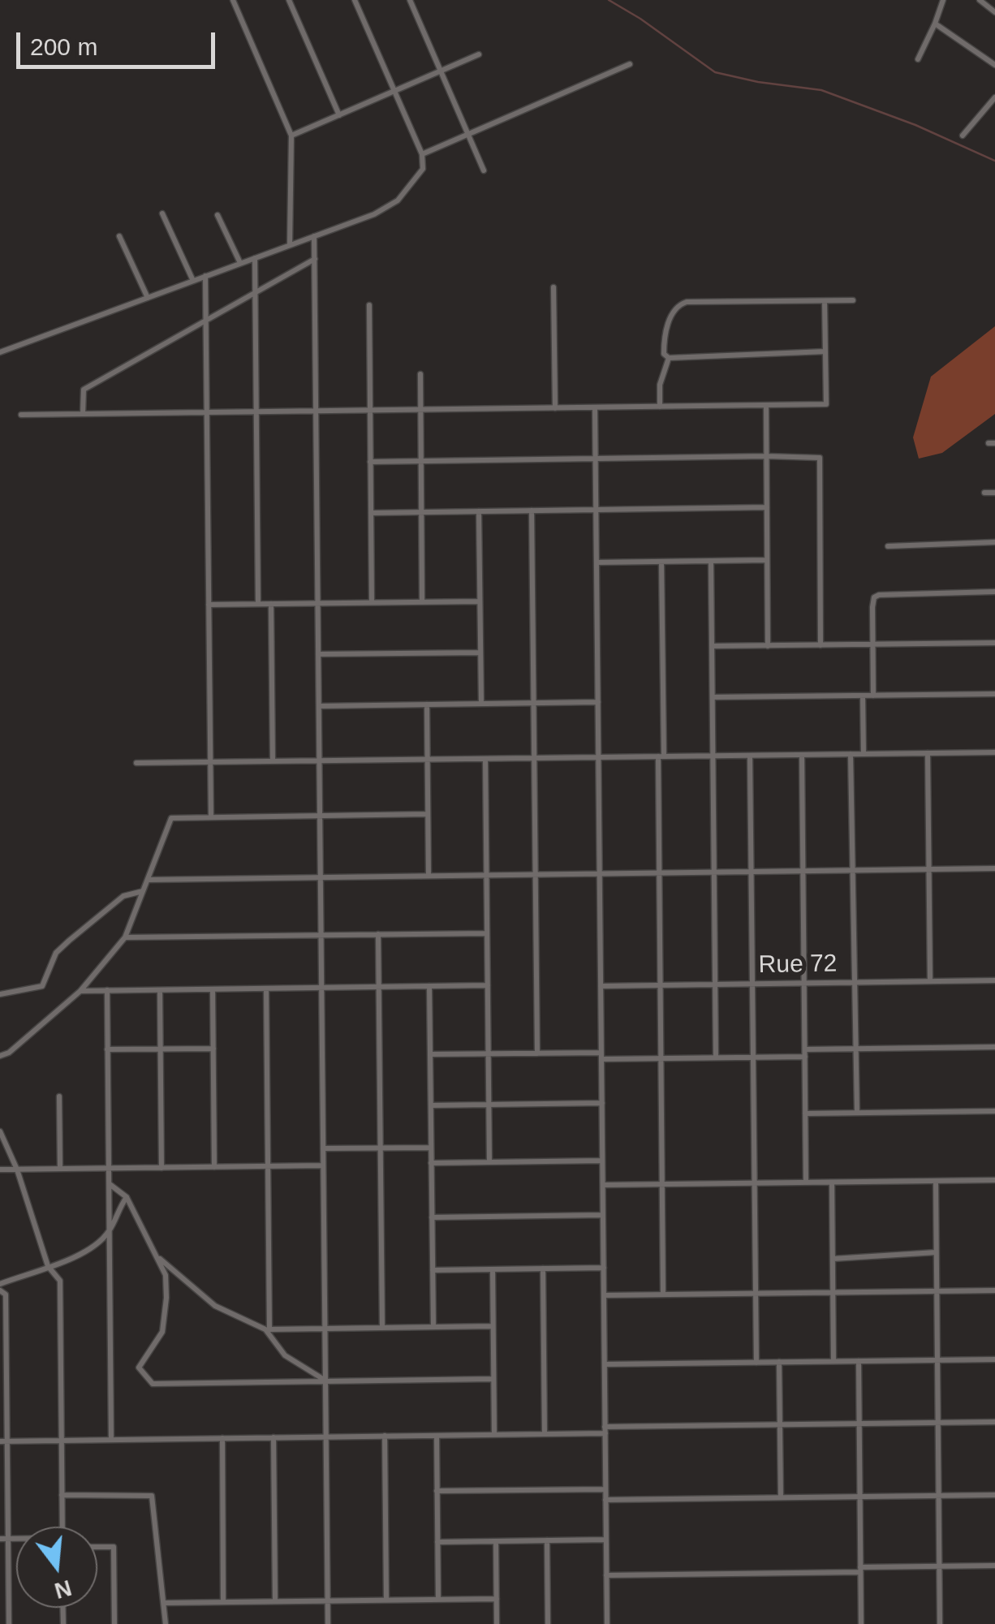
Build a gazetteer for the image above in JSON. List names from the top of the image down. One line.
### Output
{"streets":{"street":["Rue 72"]},"scale_bar":"200 m","north":"bottom"}
